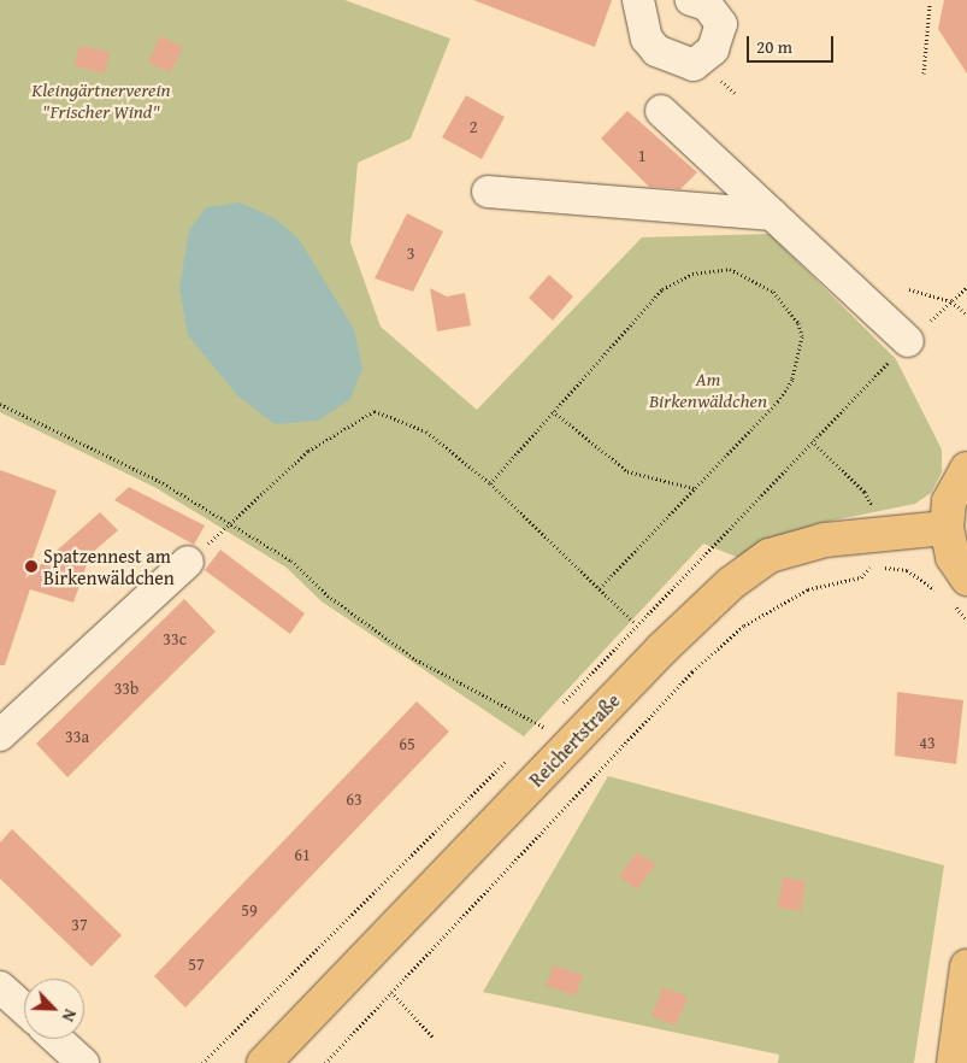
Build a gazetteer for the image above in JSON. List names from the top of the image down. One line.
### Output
{"streets":{"main road":["Reichertstraße"]},"parks":["Kleingärtnerverein \"Frischer Wind\"","Am Birkenwäldchen"],"places":["Spatzennest am Birkenwäldchen"],"house_numbers":["2","1","3","33c","33b","33a","43","65","63","61","59","37","57"],"scale_bar":"20 m","north":"bottom right"}
